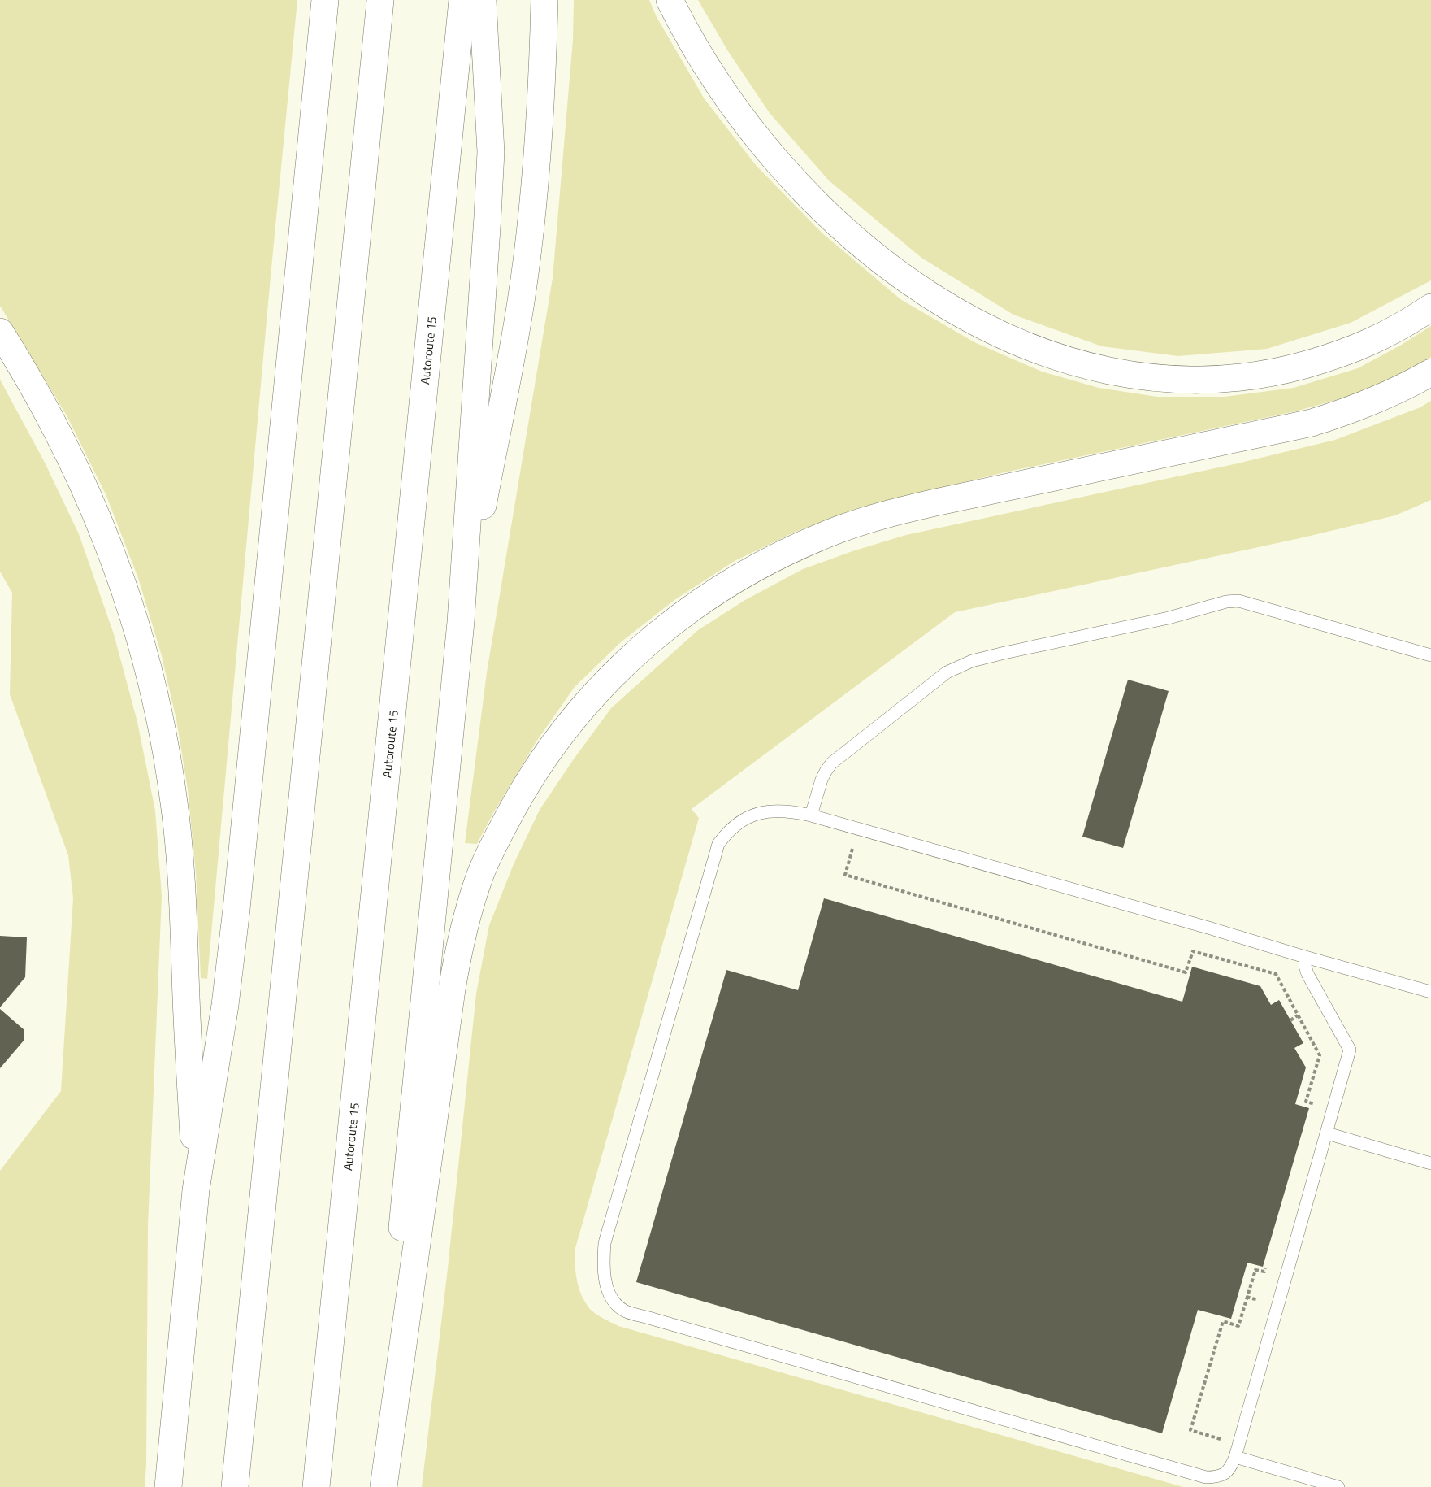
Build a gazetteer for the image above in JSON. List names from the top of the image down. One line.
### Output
{"streets":{"highway":["Autoroute 15"]}}
